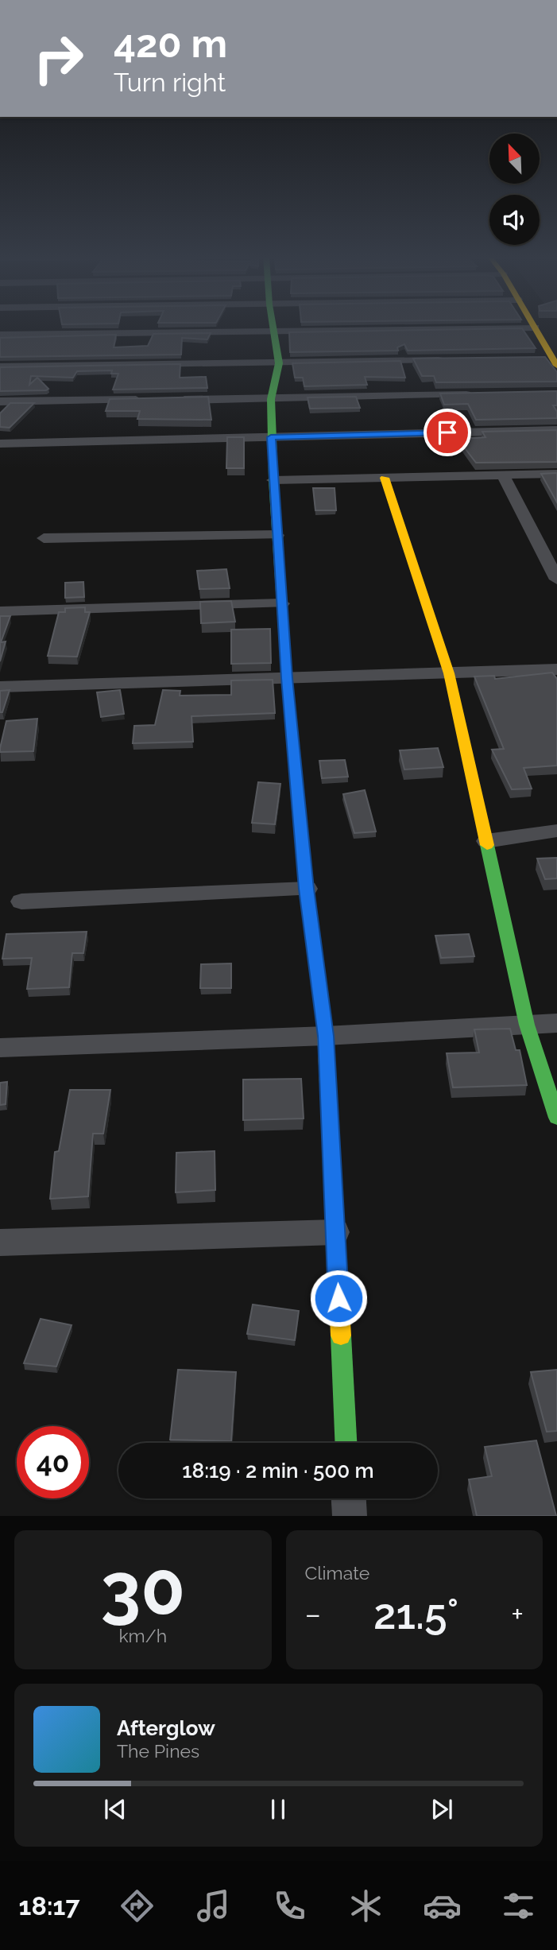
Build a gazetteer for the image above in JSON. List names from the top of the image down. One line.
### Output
{"north":"top left","page":{"turn":["420 m","Turn right"],"limit":"40","trip":"18:19 · 2 min · 500 m","tile":[["30","km/h"],"Climate"],"heat":["−","21.5°","+"],"song":["Afterglow","The Pines"],"tabs":"18:17"}}
